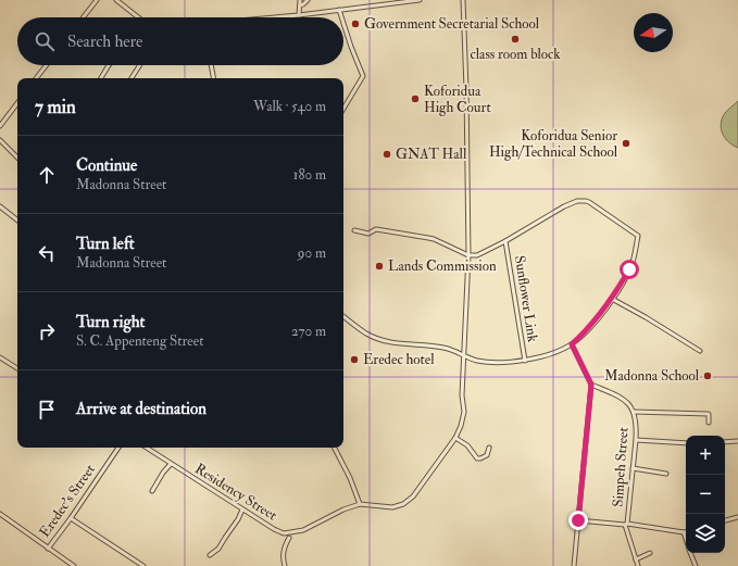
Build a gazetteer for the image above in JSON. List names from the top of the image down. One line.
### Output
{"streets":{"street":["Sunflower Link","Simpeh Street","Residency Street","Eredec's Street"]},"places":["Government Secretarial School","class room block","Koforidua High Court","Koforidua Senior High/Technical School","GNAT Hall","Lands Commission","Eredec hotel","Madonna School"],"north":"left","page":{"search":"Search here","heading":["7 min","Walk · 540 m"],"list":[["Continue","Madonna Street","180 m"],["Turn left","Madonna Street","90 m"],["Turn right","S. C. Appenteng Street","270 m"],"Arrive at destination"],"map_buttons":["+","−"]}}
